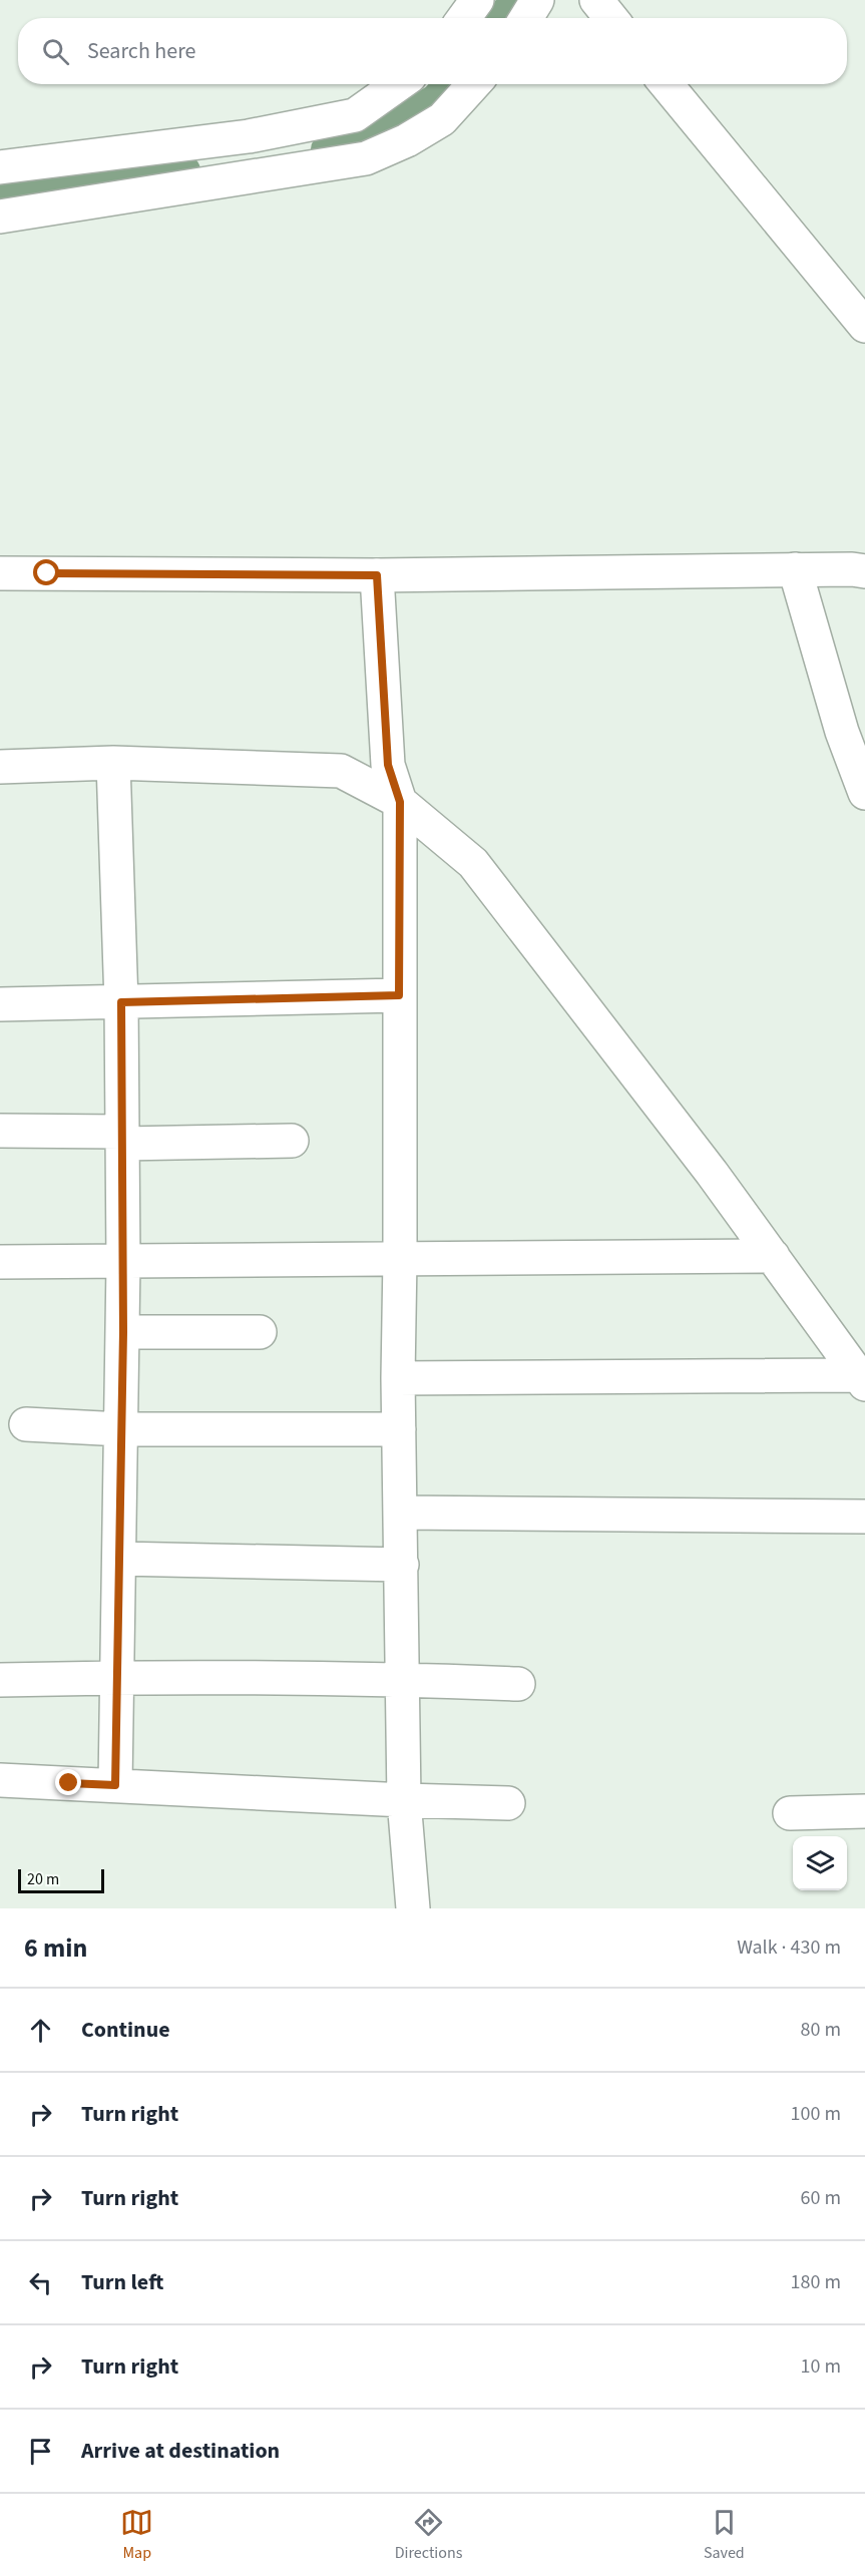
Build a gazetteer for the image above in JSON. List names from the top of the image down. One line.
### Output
{"scale_bar":"20 m","page":{"search":"Search here","scale":"20 m","heading":["6 min","Walk · 430 m"],"list":[["Continue","80 m"],["Turn right","100 m"],["Turn right","60 m"],["Turn left","180 m"],["Turn right","10 m"],"Arrive at destination"],"nav":["Map","Directions","Saved"]}}
